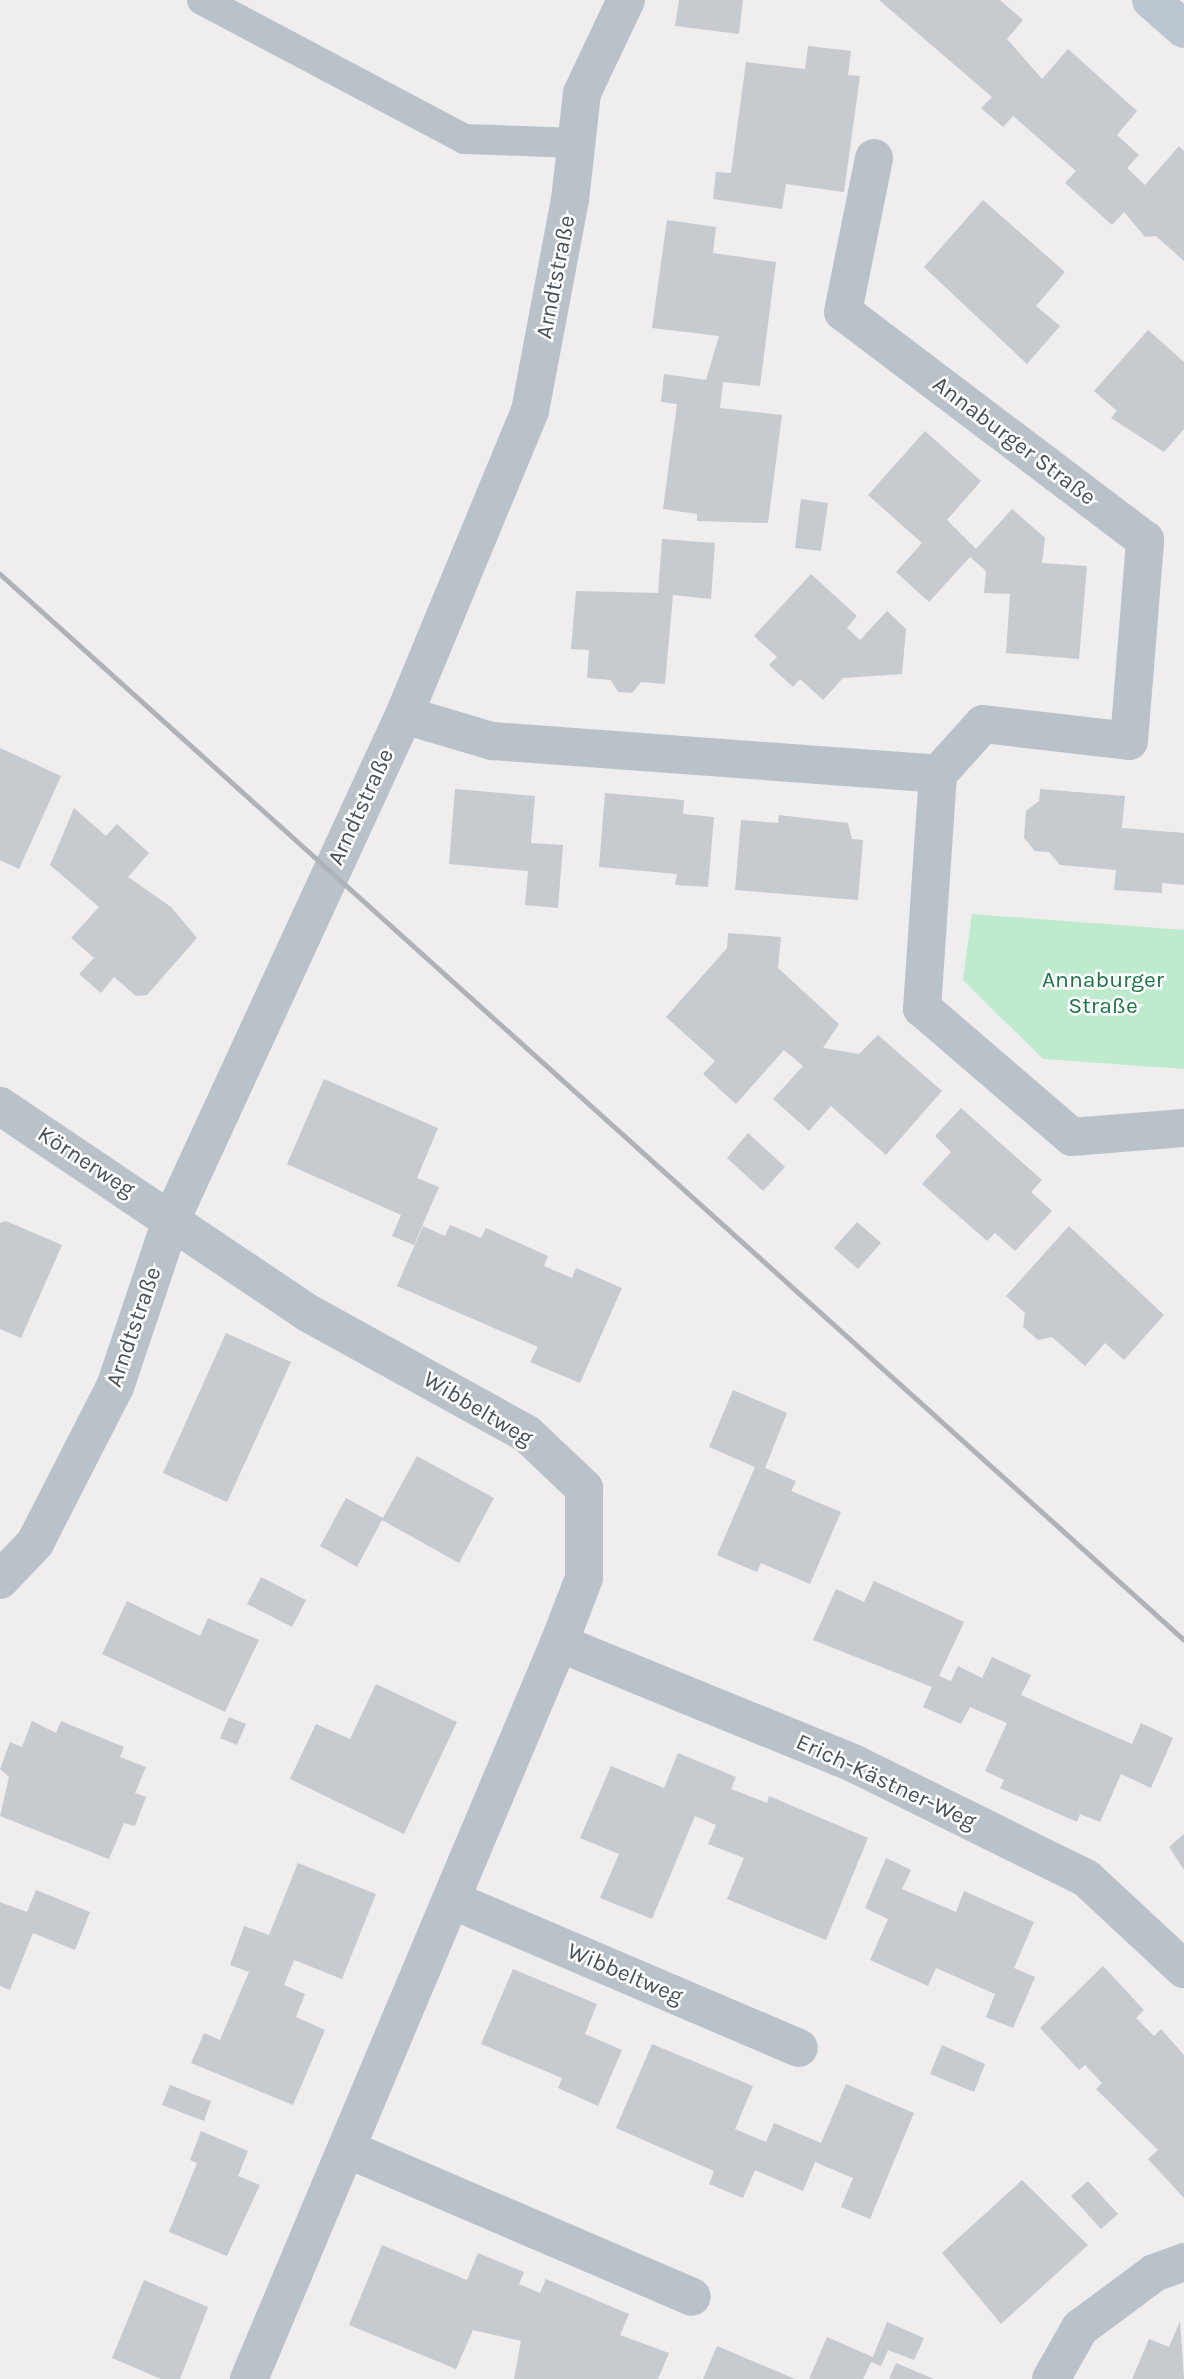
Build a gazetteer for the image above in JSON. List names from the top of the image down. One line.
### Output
{"streets":{"street":["Arndtstraße","Annaburger Straße","Körnerweg","Wibbeltweg","Erich-Kästner-Weg"]},"crossings":[["Arndtstraße","Körnerweg"],["Arndtstraße","Wibbeltweg"],["Körnerweg","Wibbeltweg"],["Wibbeltweg","Erich-Kästner-Weg"]],"parks":["Annaburger Straße"]}
